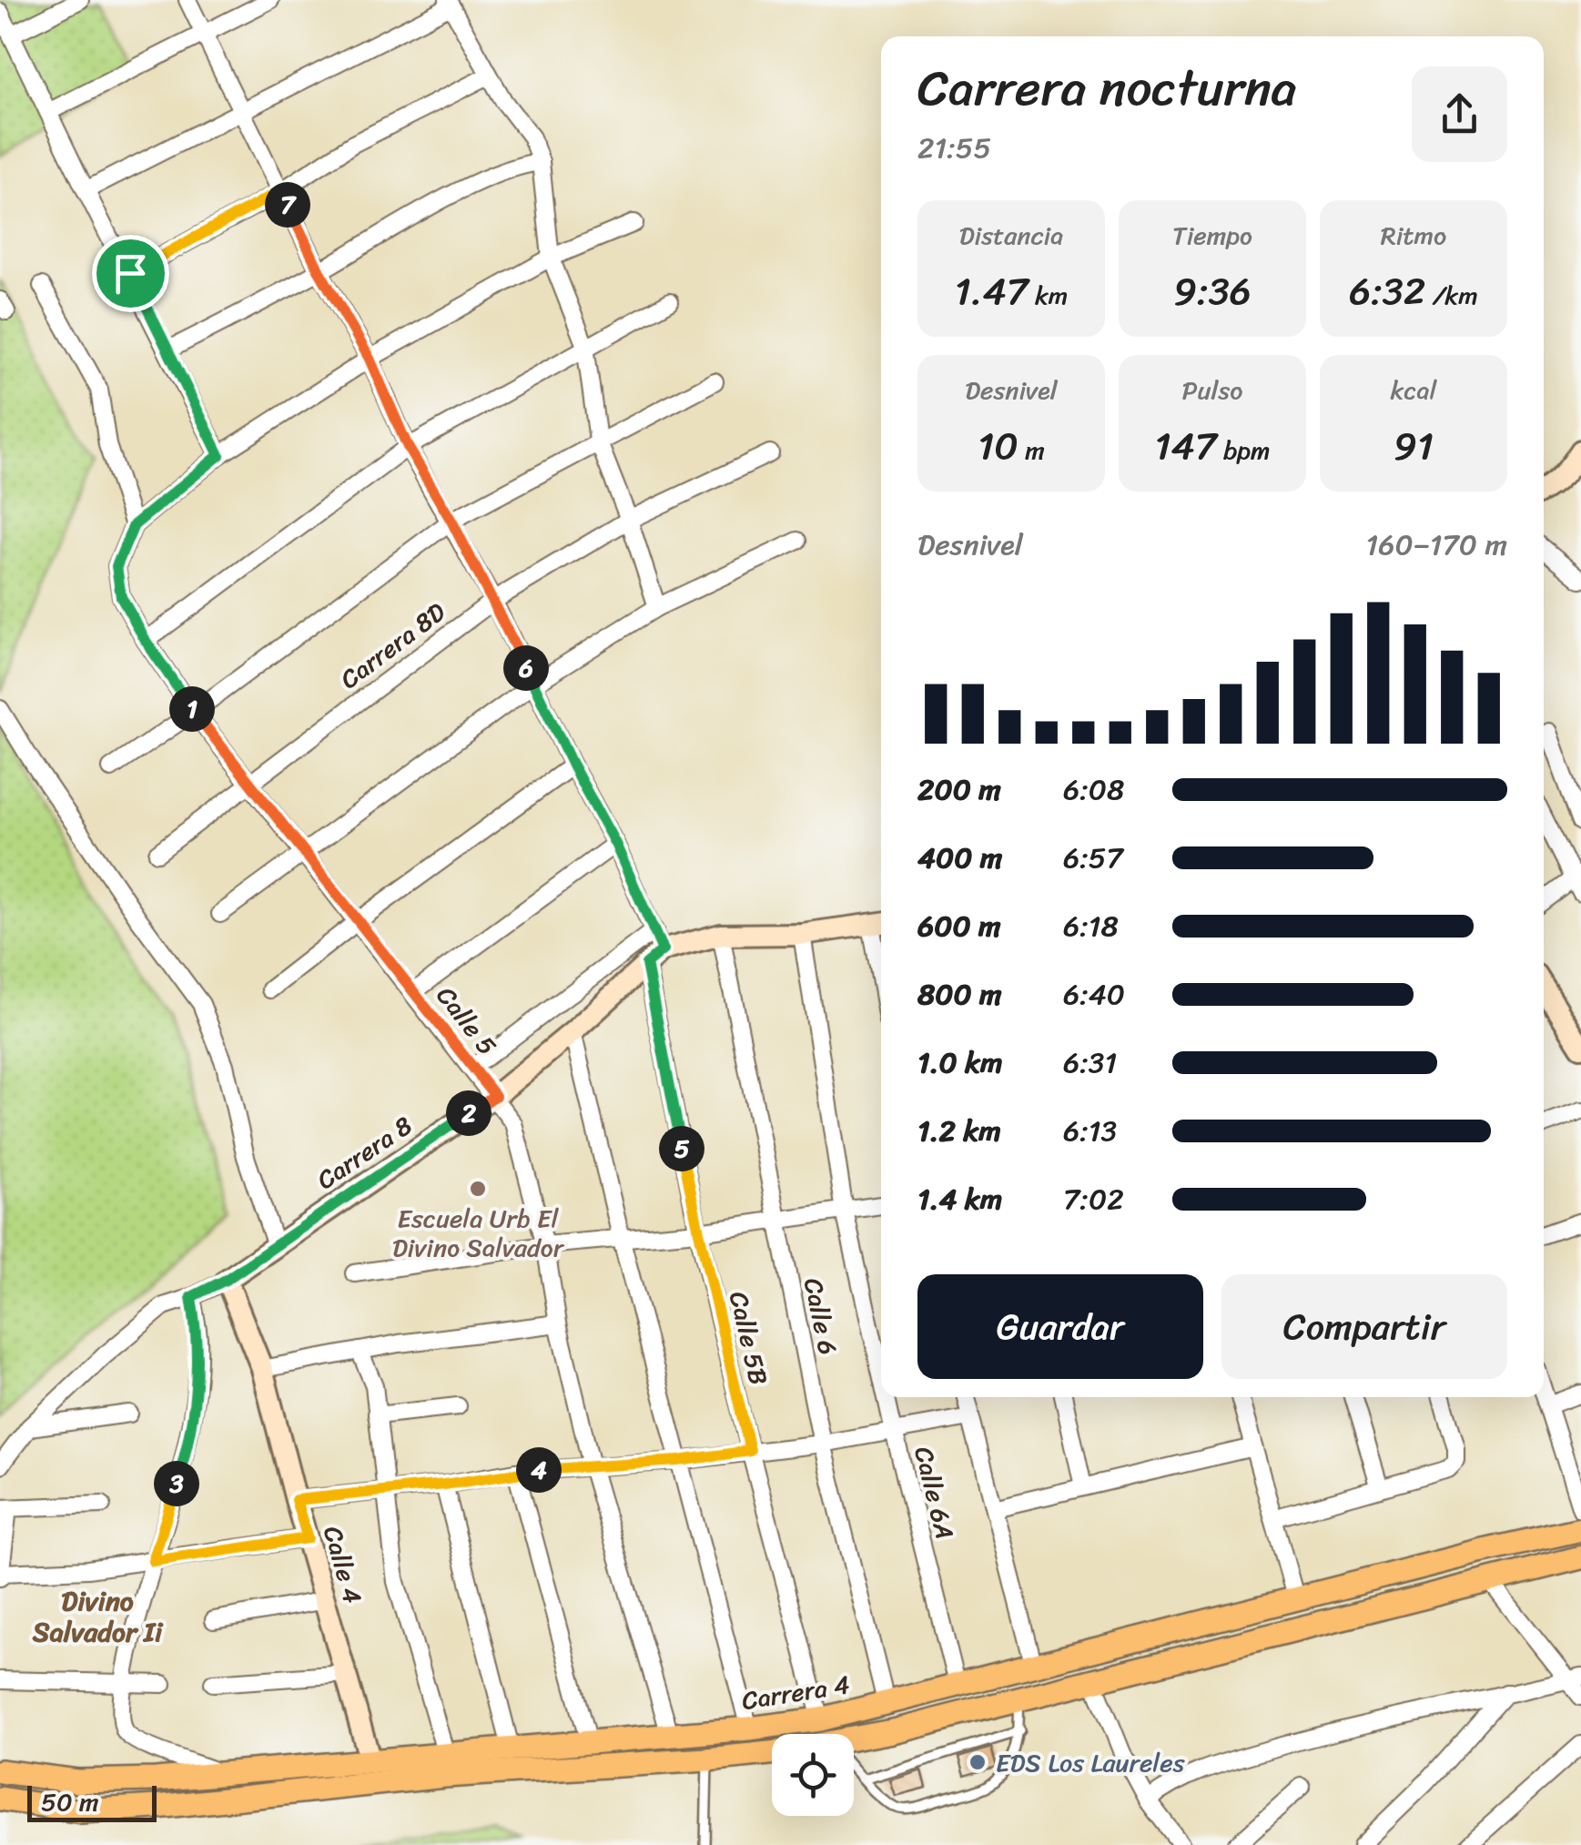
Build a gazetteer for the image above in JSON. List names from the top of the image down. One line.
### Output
{"streets":{"main road":["Carrera 4"],"street":["Carrera 8D","Calle 5","Carrera 8","Calle 6","Calle 5B","Calle 6A","Calle 4"]},"crossings":[["Carrera 8D","Calle 5"],["Carrera 8D","Calle 5B"],["Calle 5","Carrera 8"],["Calle 5","Carrera 4"],["Carrera 8","Calle 5B"],["Carrera 8","Calle 4"],["Calle 6","Carrera 4"],["Calle 5B","Carrera 4"],["Calle 6A","Carrera 4"],["Calle 4","Carrera 4"]],"districts":["Divino Salvador Ii"],"places":["Escuela Urb El Divino Salvador","EDS Los Laureles"],"scale_bar":"50 m","page":{"heading":["Carrera nocturna","21:55"],"pins":["7","6","1","2","5","4","3"],"stats":[["Distancia","1.47 km"],["Tiempo","9:36"],["Ritmo","6:32 /km"],["Desnivel","10 m"],["Pulso","147 bpm"],["kcal","91"]],"chart":["Desnivel","160–170 m"],"list":[{"name":"200 m","note":"6:08"},{"name":"400 m","note":"6:57"},{"name":"600 m","note":"6:18"},{"name":"800 m","note":"6:40"},{"name":"1.0 km","note":"6:31"},{"name":"1.2 km","note":"6:13"},{"name":"1.4 km","note":"7:02"}],"buttons":["Guardar","Compartir"],"scale":"50 m"}}
